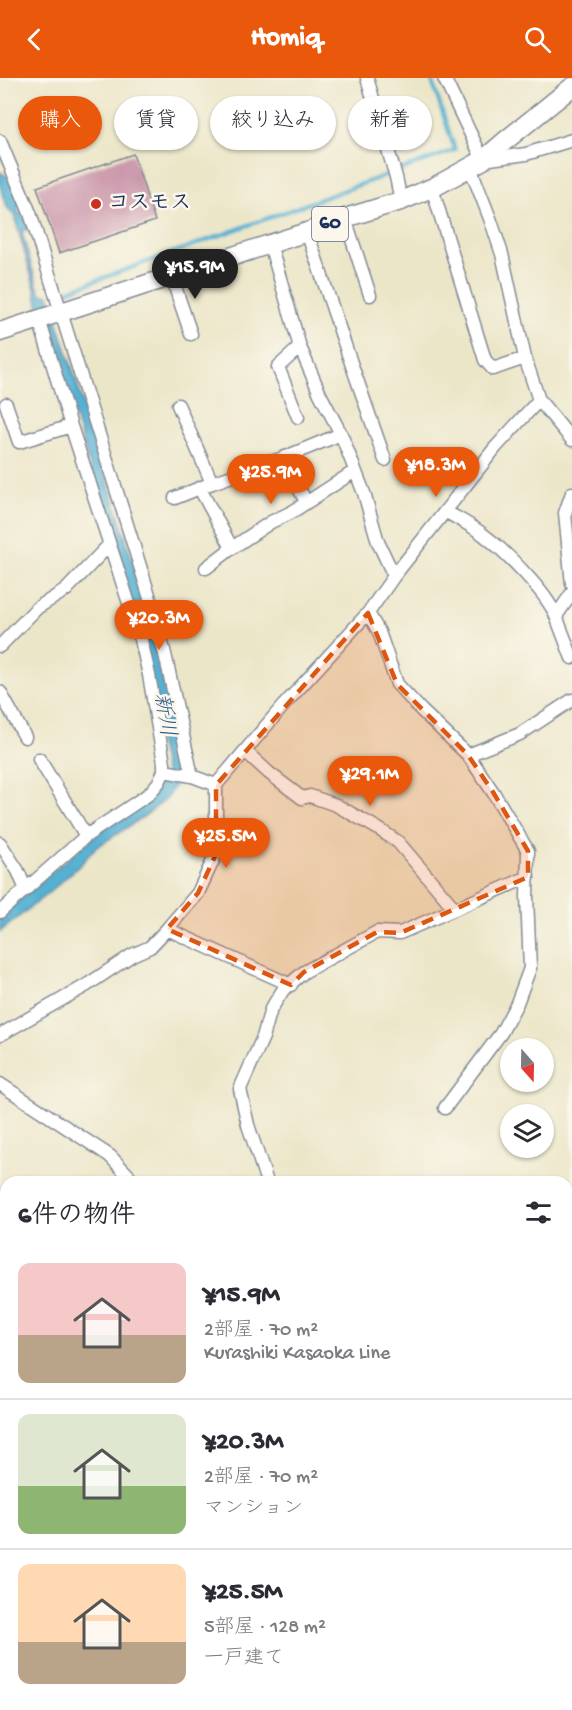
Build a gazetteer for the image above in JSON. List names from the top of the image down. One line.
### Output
{"streets":{"main road":["60"]},"water":["新川"],"places":["コスモス"],"north":"bottom","page":{"header":"Homiq","chip":["購入","賃貸","絞り込み","新着"],"price":["¥15.9M","¥18.3M","¥25.9M","¥20.3M","¥29.1M","¥25.5M"],"heading":"6件の物件","list":[{"name":"¥15.9M","note":"2部屋 · 70 m² · Kurashiki Kasaoka Line"},{"name":"¥20.3M","note":"2部屋 · 70 m² · マンション"},{"name":"¥25.5M","note":"5部屋 · 128 m² · 一戸建て"}]}}
